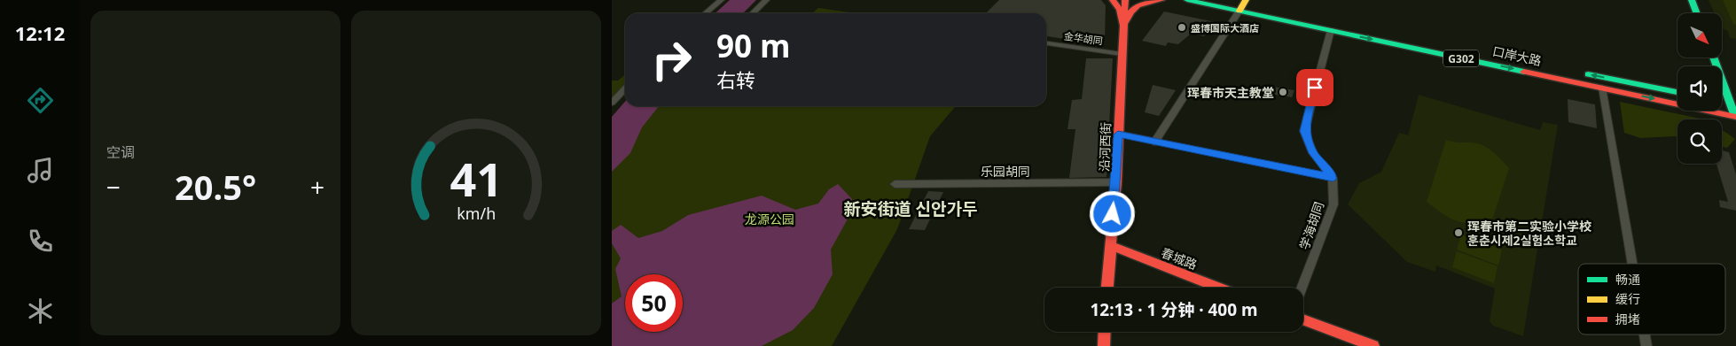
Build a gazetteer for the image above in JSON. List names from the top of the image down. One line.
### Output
{"streets":{"main road":["口岸大路","G302","沿河西街","春城路"],"street":["金华胡同","乐园胡同","学海胡同"]},"crossings":[["金华胡同","沿河西街"],["沿河西街","乐园胡同"],["沿河西街","春城路"]],"districts":["新安街道 신안가두"],"parks":["龙源公园"],"places":["盛博国际大酒店","珲春市天主教堂","珲春市第二实验小学校 훈춘시제2실험소학교"],"legend":["畅通","缓行","拥堵"],"north":"bottom right","page":{"tabs":"12:12","tile":"空调","turn":["90 m","右转"],"heat":["−","20.5°","+"],"limit":"50","trip":"12:13 · 1 分钟 · 400 m","gauge":["41","km/h"]}}
